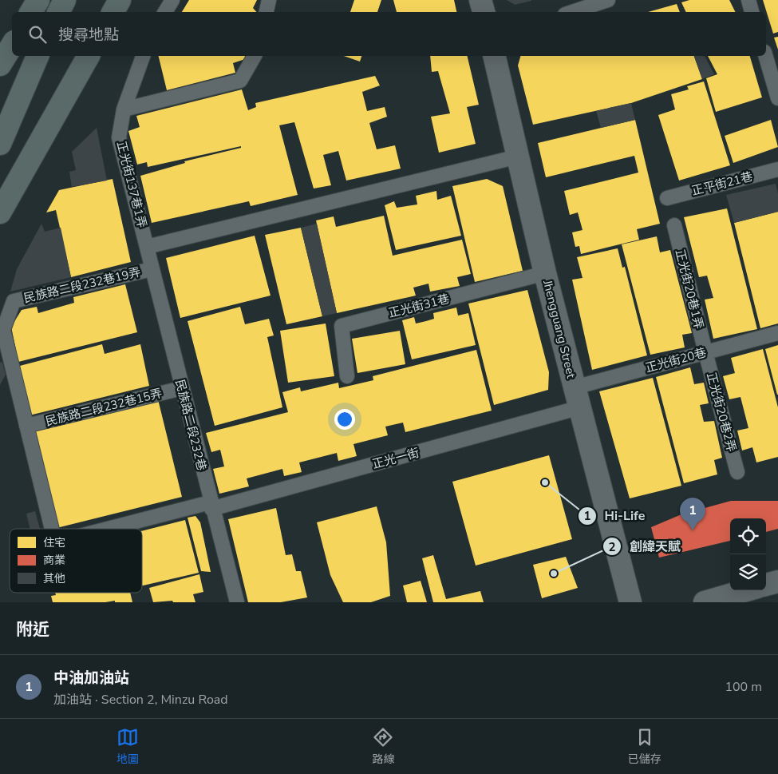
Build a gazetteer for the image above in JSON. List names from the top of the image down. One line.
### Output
{"streets":{"street":["Jhengguang Street"],"lane":["正平街21巷","正光街137巷1弄","民族路二段232巷19弄","正光街20巷1弄","正光街31巷","正光街20巷","民族路二段232巷15弄","正光街20巷2弄","民族路二段232巷","正光一街"]},"crossings":[["正光街137巷1弄","民族路二段232巷"],["民族路二段232巷19弄","民族路二段232巷15弄"],["民族路二段232巷19弄","民族路二段232巷"],["民族路二段232巷19弄","正光一街"],["正光街20巷1弄","正光街20巷"],["正光街20巷1弄","正光街20巷2弄"],["正光街31巷","Jhengguang Street"],["Jhengguang Street","正光街20巷"],["Jhengguang Street","正光一街"],["正光街20巷","正光街20巷2弄"],["民族路二段232巷15弄","民族路二段232巷"],["民族路二段232巷15弄","正光一街"],["民族路二段232巷","正光一街"]],"places":["Hi-Life","創緯天賦"],"legend":["住宅","商業","其他"],"page":{"search":"搜尋地點","pins":"1","heading":"附近","list":[{"mark":"1","name":"中油加油站","note":"加油站 · Section 2, Minzu Road","value":"100 m"}],"nav":["地圖","路線","已儲存"]}}
